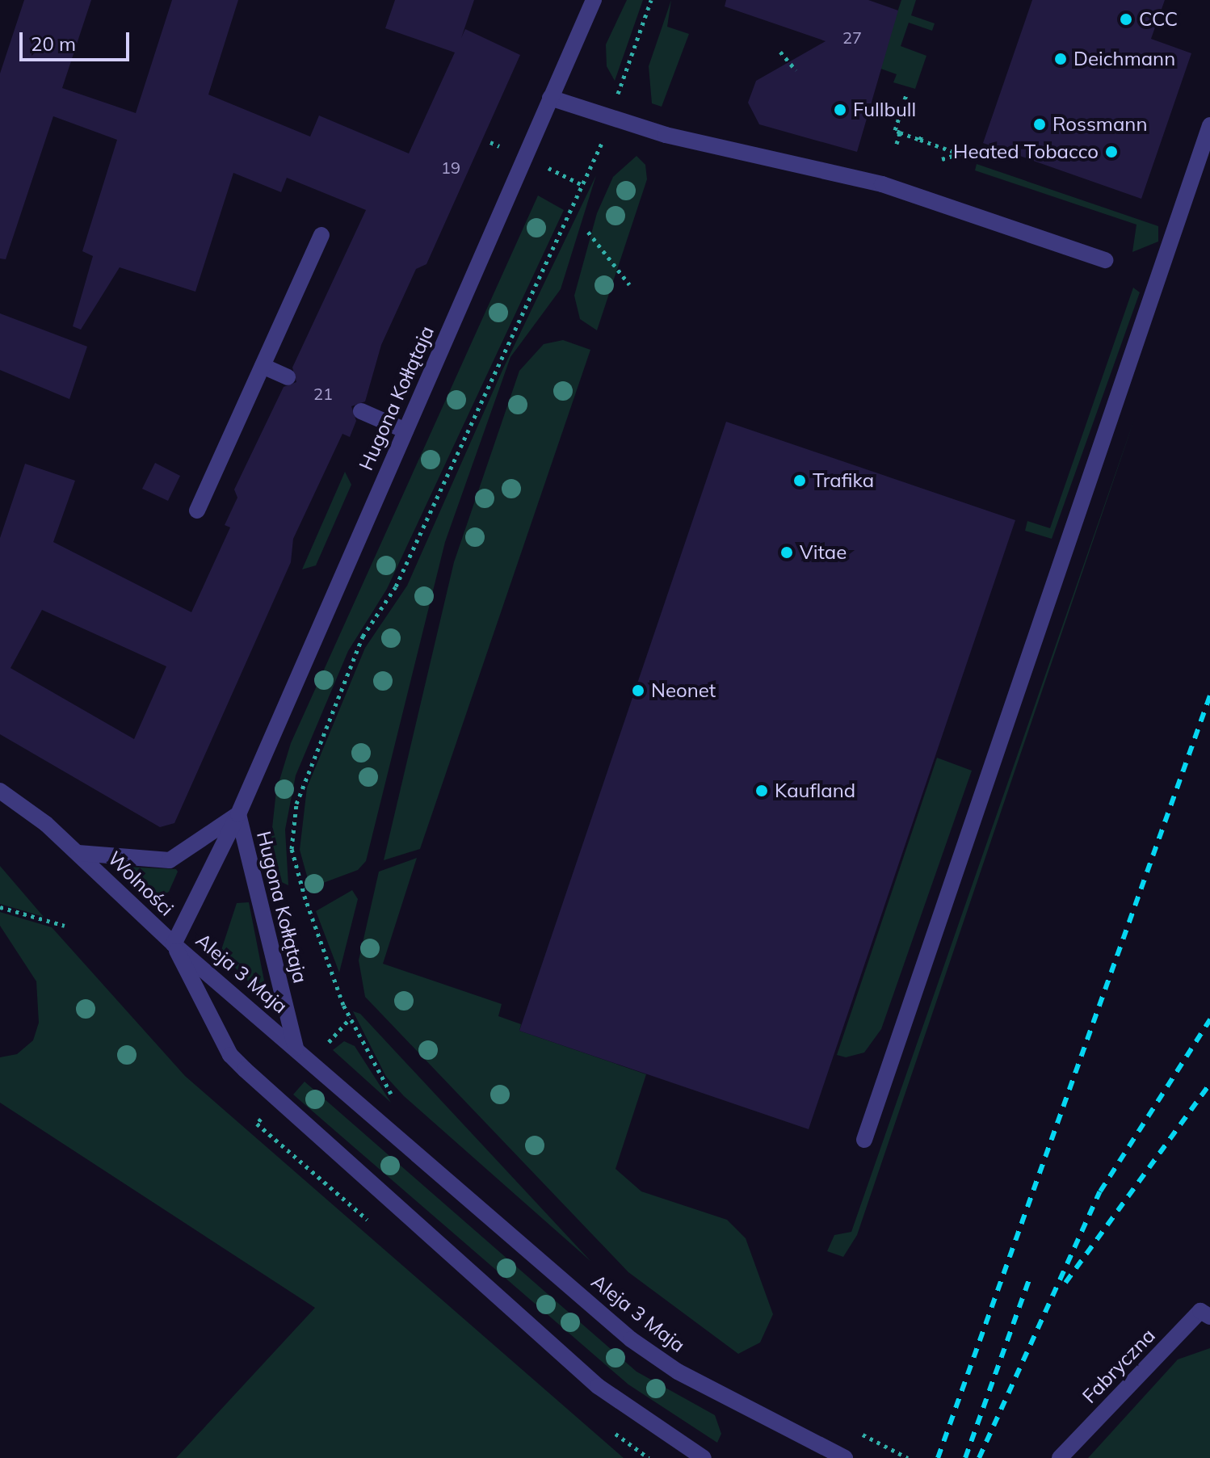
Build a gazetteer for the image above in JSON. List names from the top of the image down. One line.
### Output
{"streets":{"street":["Hugona Kołłątaja","Wolności","Aleja 3 Maja","Fabryczna"]},"crossings":[["Hugona Kołłątaja","Wolności"],["Hugona Kołłątaja","Aleja 3 Maja"],["Wolności","Aleja 3 Maja"]],"places":["CCC","Deichmann","Fullbull","Rossmann","Heated Tobacco","Trafika","Vitae","Neonet","Kaufland"],"house_numbers":["27","19","21"],"scale_bar":"20 m"}
